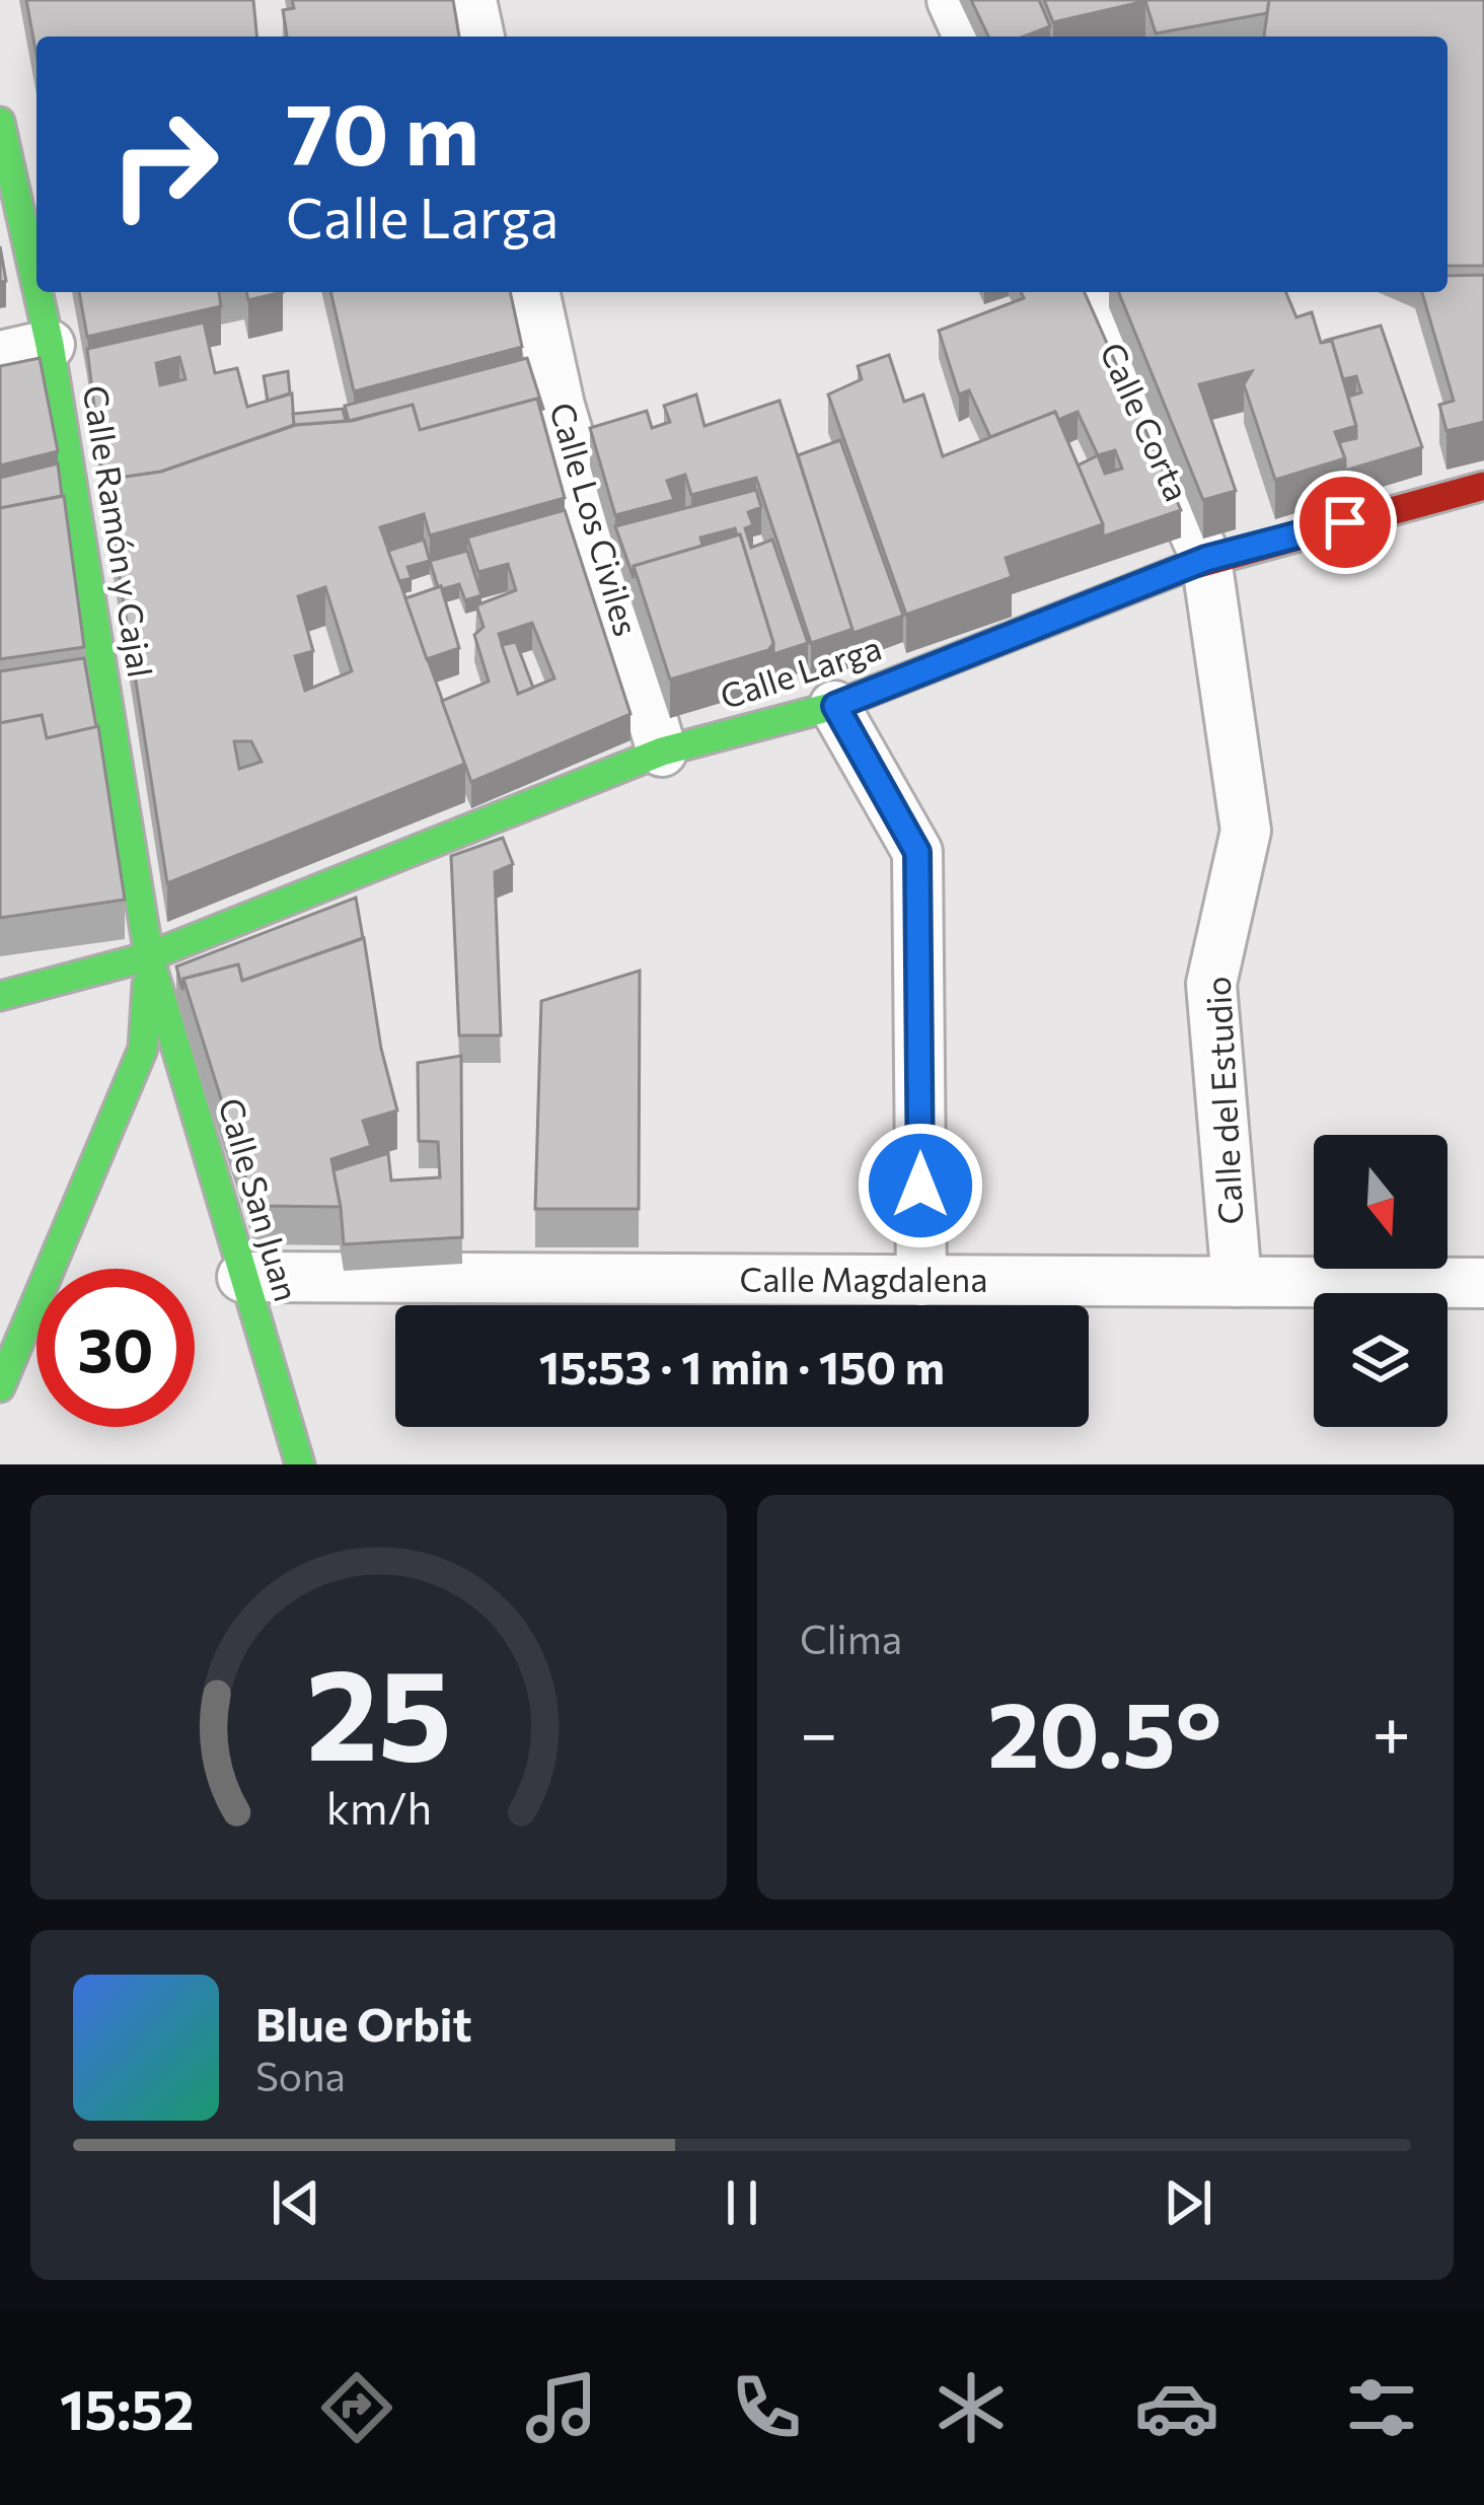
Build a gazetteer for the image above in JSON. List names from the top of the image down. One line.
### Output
{"streets":{"street":["Calle Corta","Calle Los Civiles","Calle Ramón y Cajal","Calle Larga","Calle del Estudio","Calle San Juan","Calle Magdalena"]},"crossings":[["Calle Corta","Calle Larga"],["Calle Corta","Calle del Estudio"],["Calle Los Civiles","Calle Larga"],["Calle Ramón y Cajal","Calle Larga"],["Calle Ramón y Cajal","Calle San Juan"],["Calle Larga","Calle del Estudio"],["Calle Larga","Calle San Juan"],["Calle del Estudio","Calle Magdalena"],["Calle San Juan","Calle Magdalena"]],"north":"bottom","page":{"turn":["70 m","Calle Larga"],"limit":"30","trip":"15:53 · 1 min · 150 m","tile":"Clima","heat":["−","20.5°","+"],"song":["Blue Orbit","Sona"],"tabs":"15:52","gauge":["25","km/h"]}}
